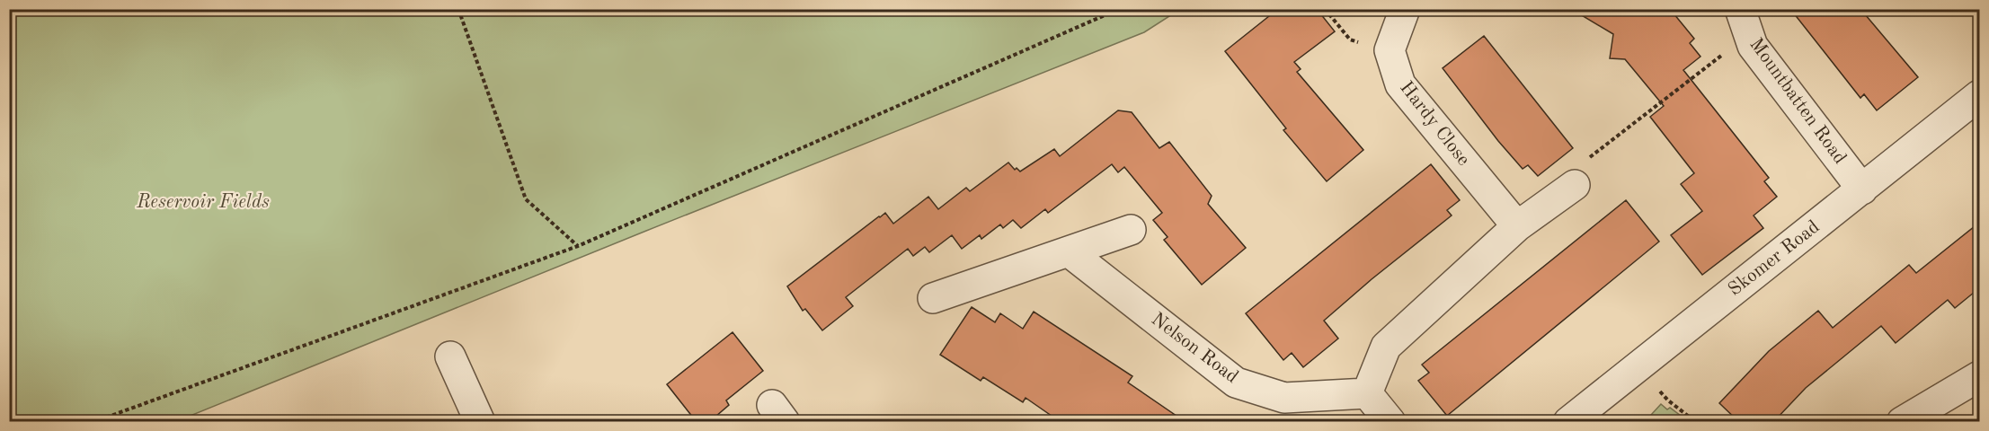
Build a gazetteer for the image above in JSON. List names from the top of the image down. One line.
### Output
{"streets":{"street":["Mountbatten Road","Hardy Close","Skomer Road","Nelson Road"]},"crossings":[["Mountbatten Road","Skomer Road"]],"parks":["Reservoir Fields"]}
